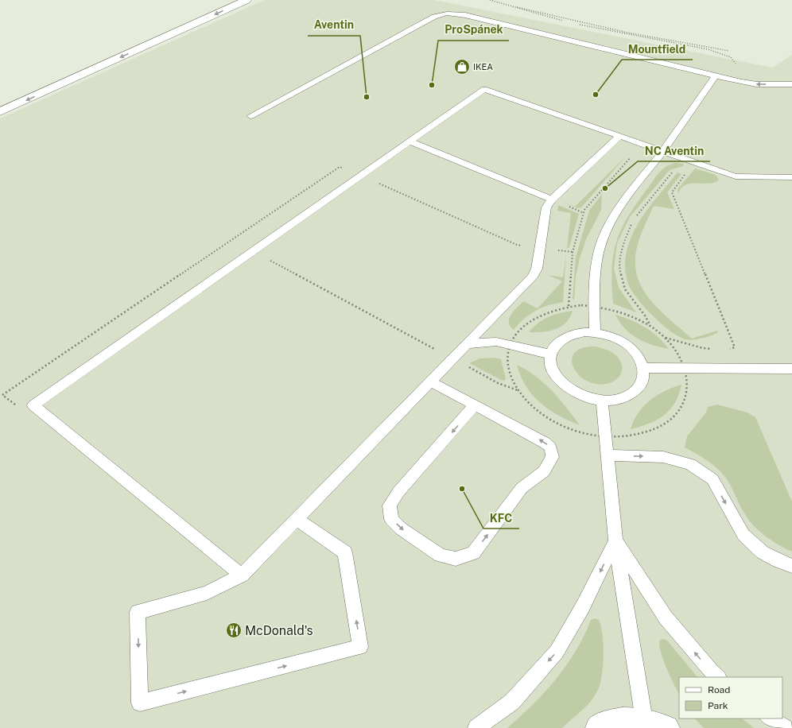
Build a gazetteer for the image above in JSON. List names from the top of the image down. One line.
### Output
{"places":{"shop":["IKEA"],"other":["ProSpánek","Mountfield","Aventin","NC Aventin","KFC"],"restaurant":["McDonald's"]},"legend":["Road","Park"]}
